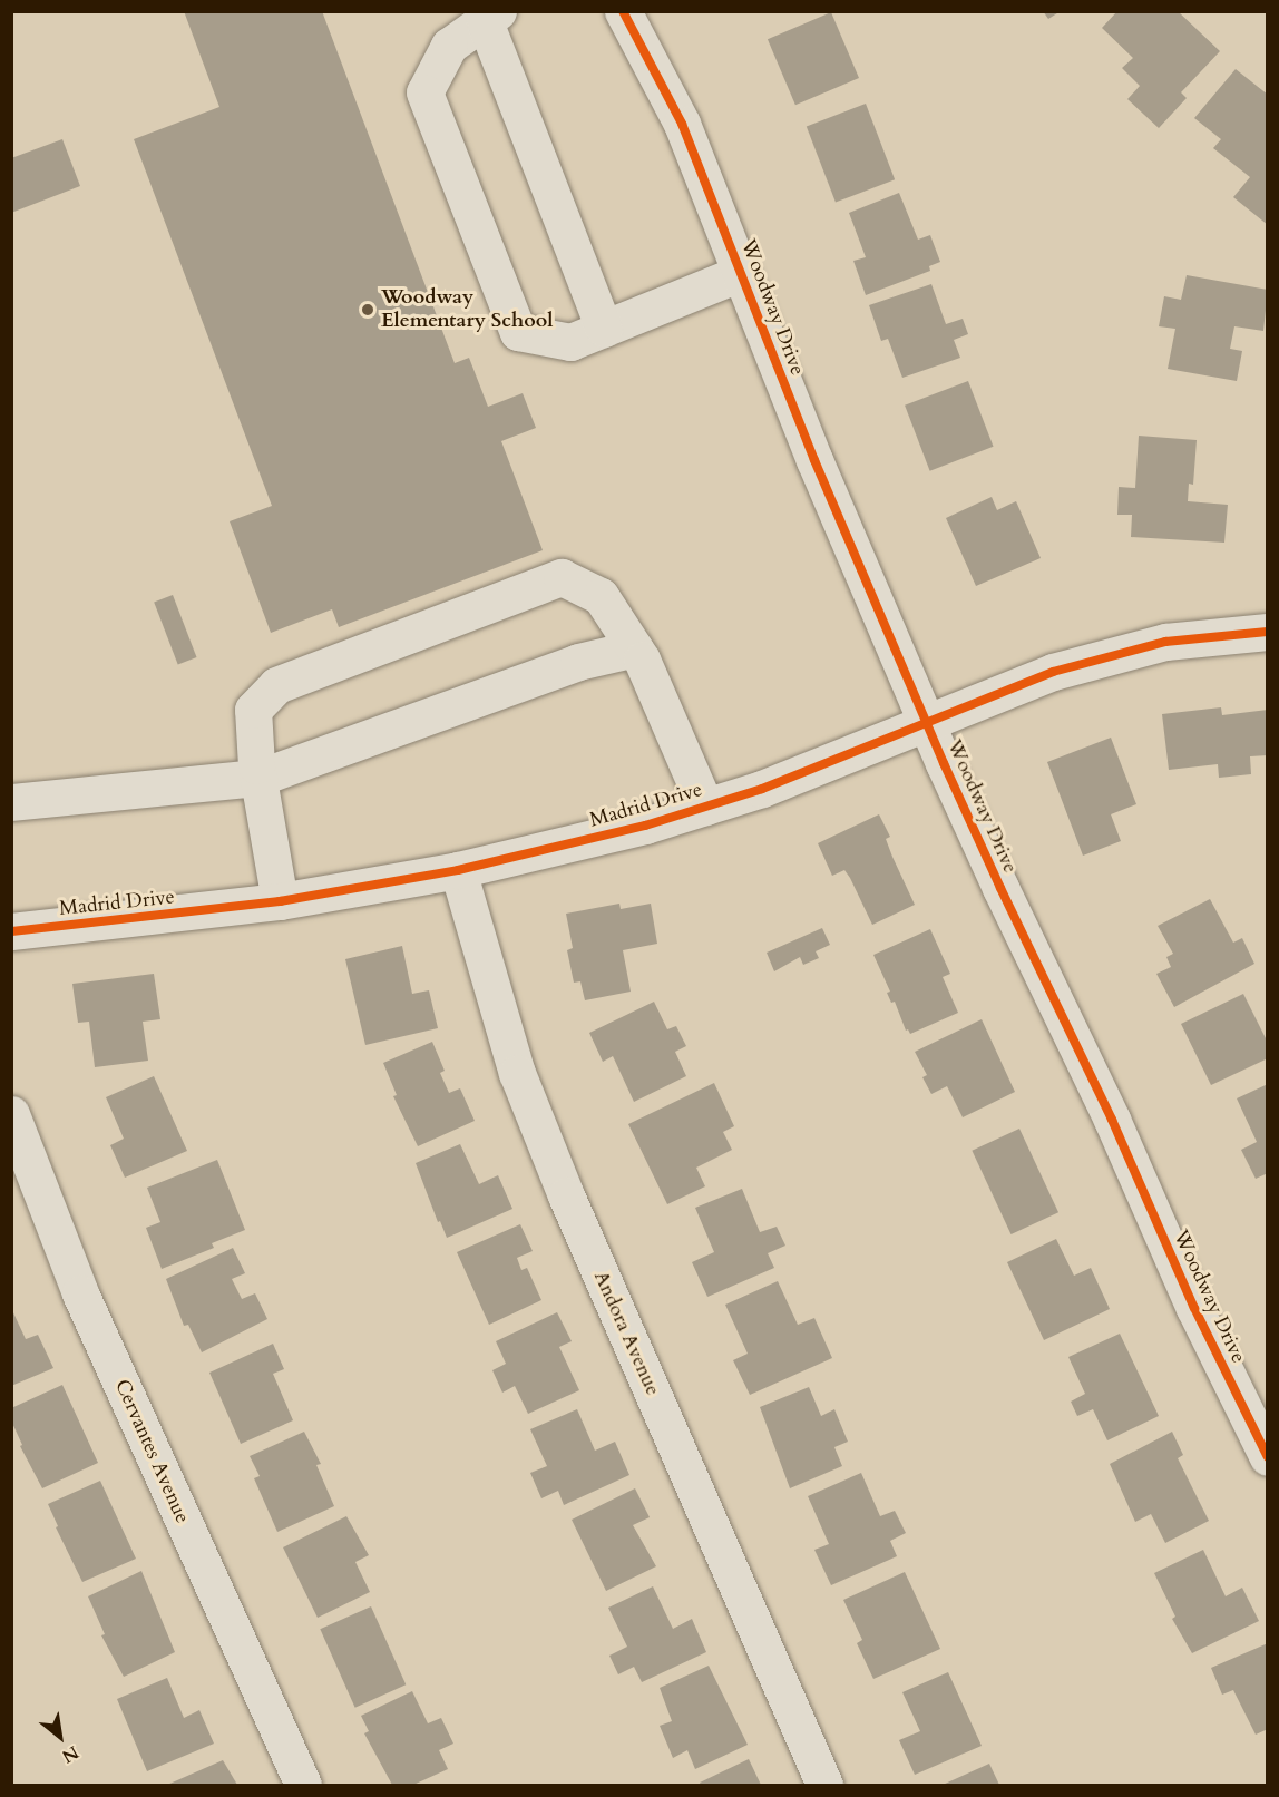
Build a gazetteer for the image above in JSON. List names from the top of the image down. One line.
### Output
{"streets":{"street":["Woodway Drive","Madrid Drive","Andora Avenue","Cervantes Avenue"]},"crossings":[["Woodway Drive","Madrid Drive"],["Madrid Drive","Andora Avenue"]],"places":["Woodway Elementary School"],"north":"bottom right"}
